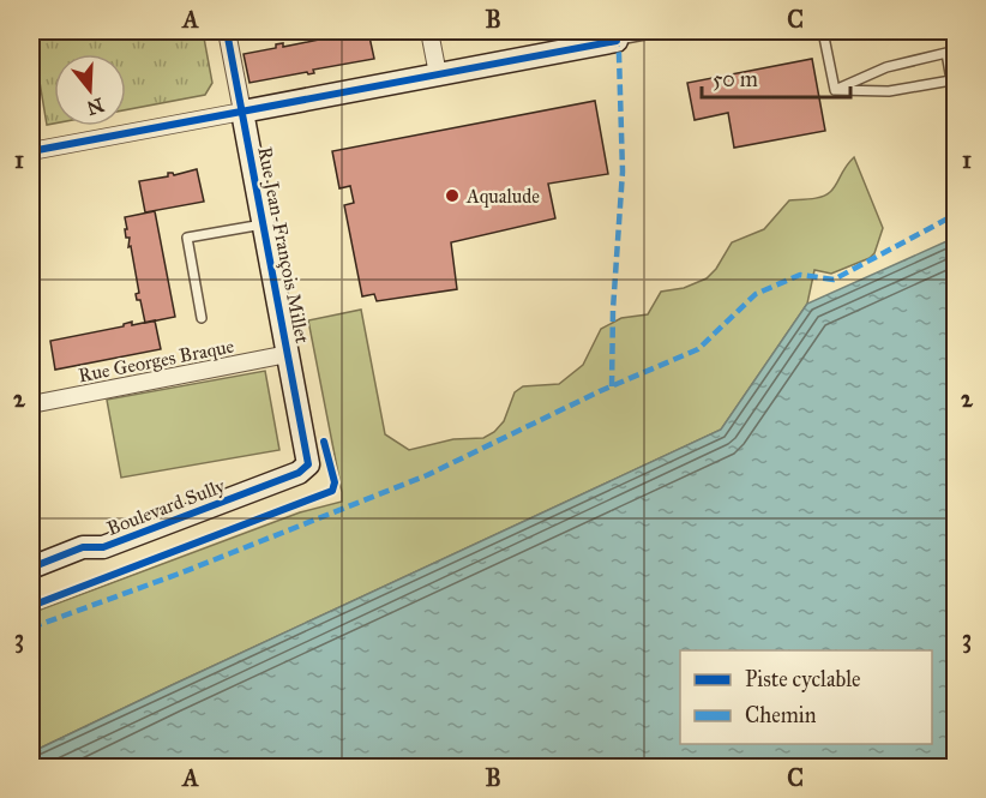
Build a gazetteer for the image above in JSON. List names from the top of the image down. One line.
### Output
{"streets":{"street":["Rue Jean-François Millet","Rue Georges Braque","Boulevard Sully"]},"crossings":[["Rue Jean-François Millet","Rue Georges Braque"],["Rue Jean-François Millet","Boulevard Sully"]],"places":["Aqualude"],"legend":["Piste cyclable","Chemin"],"scale_bar":"50 m","north":"bottom","grid":{"columns":["A","B","C"],"rows":["1","2","3"]}}
